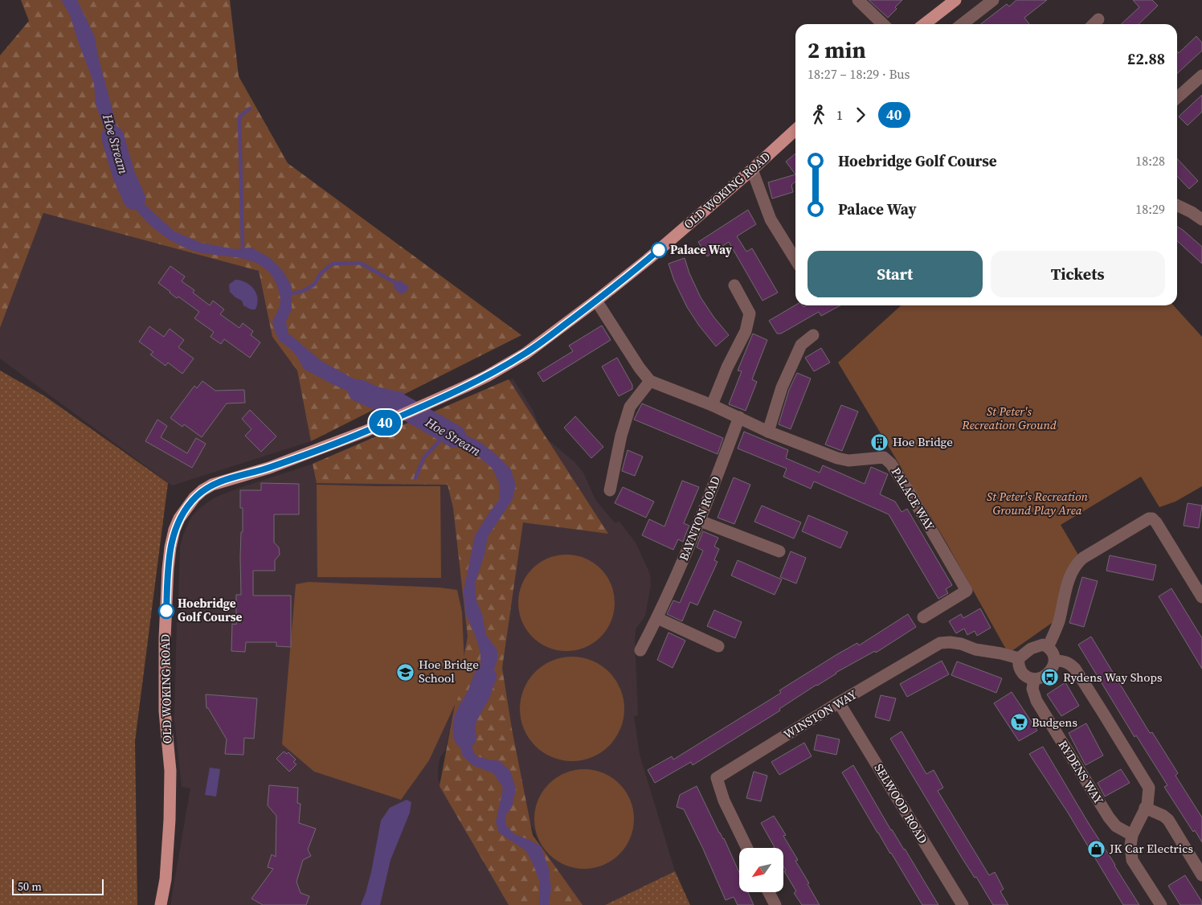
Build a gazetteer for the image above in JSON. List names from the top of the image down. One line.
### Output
{"streets":{"main road":["OLD WOKING ROAD"],"street":["PALACE WAY","BAYNTON ROAD","WINSTON WAY","RYDENS WAY","SELWOOD ROAD"]},"crossings":[["PALACE WAY","BAYNTON ROAD"],["WINSTON WAY","RYDENS WAY"],["WINSTON WAY","SELWOOD ROAD"]],"water":["Hoe Stream"],"parks":["St Peter's Recreation Ground","St Peter's Recreation Ground Play Area"],"places":{"other":["Palace Way","Hoebridge Golf Course"],"building":["Hoe Bridge"],"school or university":["Hoe Bridge School"],"bus stop":["Rydens Way Shops"],"supermarket":["Budgens"],"shop":["JK Car Electrics"]},"lines":["bus line 40"],"scale_bar":"50 m","north":"bottom left","page":{"on_map":"40","heading":["2 min","18:27 – 18:29 · Bus","£2.88"],"legs":["1","40"],"list":[{"name":"Hoebridge Golf Course","value":"18:28"},{"name":"Palace Way","value":"18:29"}],"buttons":["Start","Tickets"],"scale":"50 m"}}
